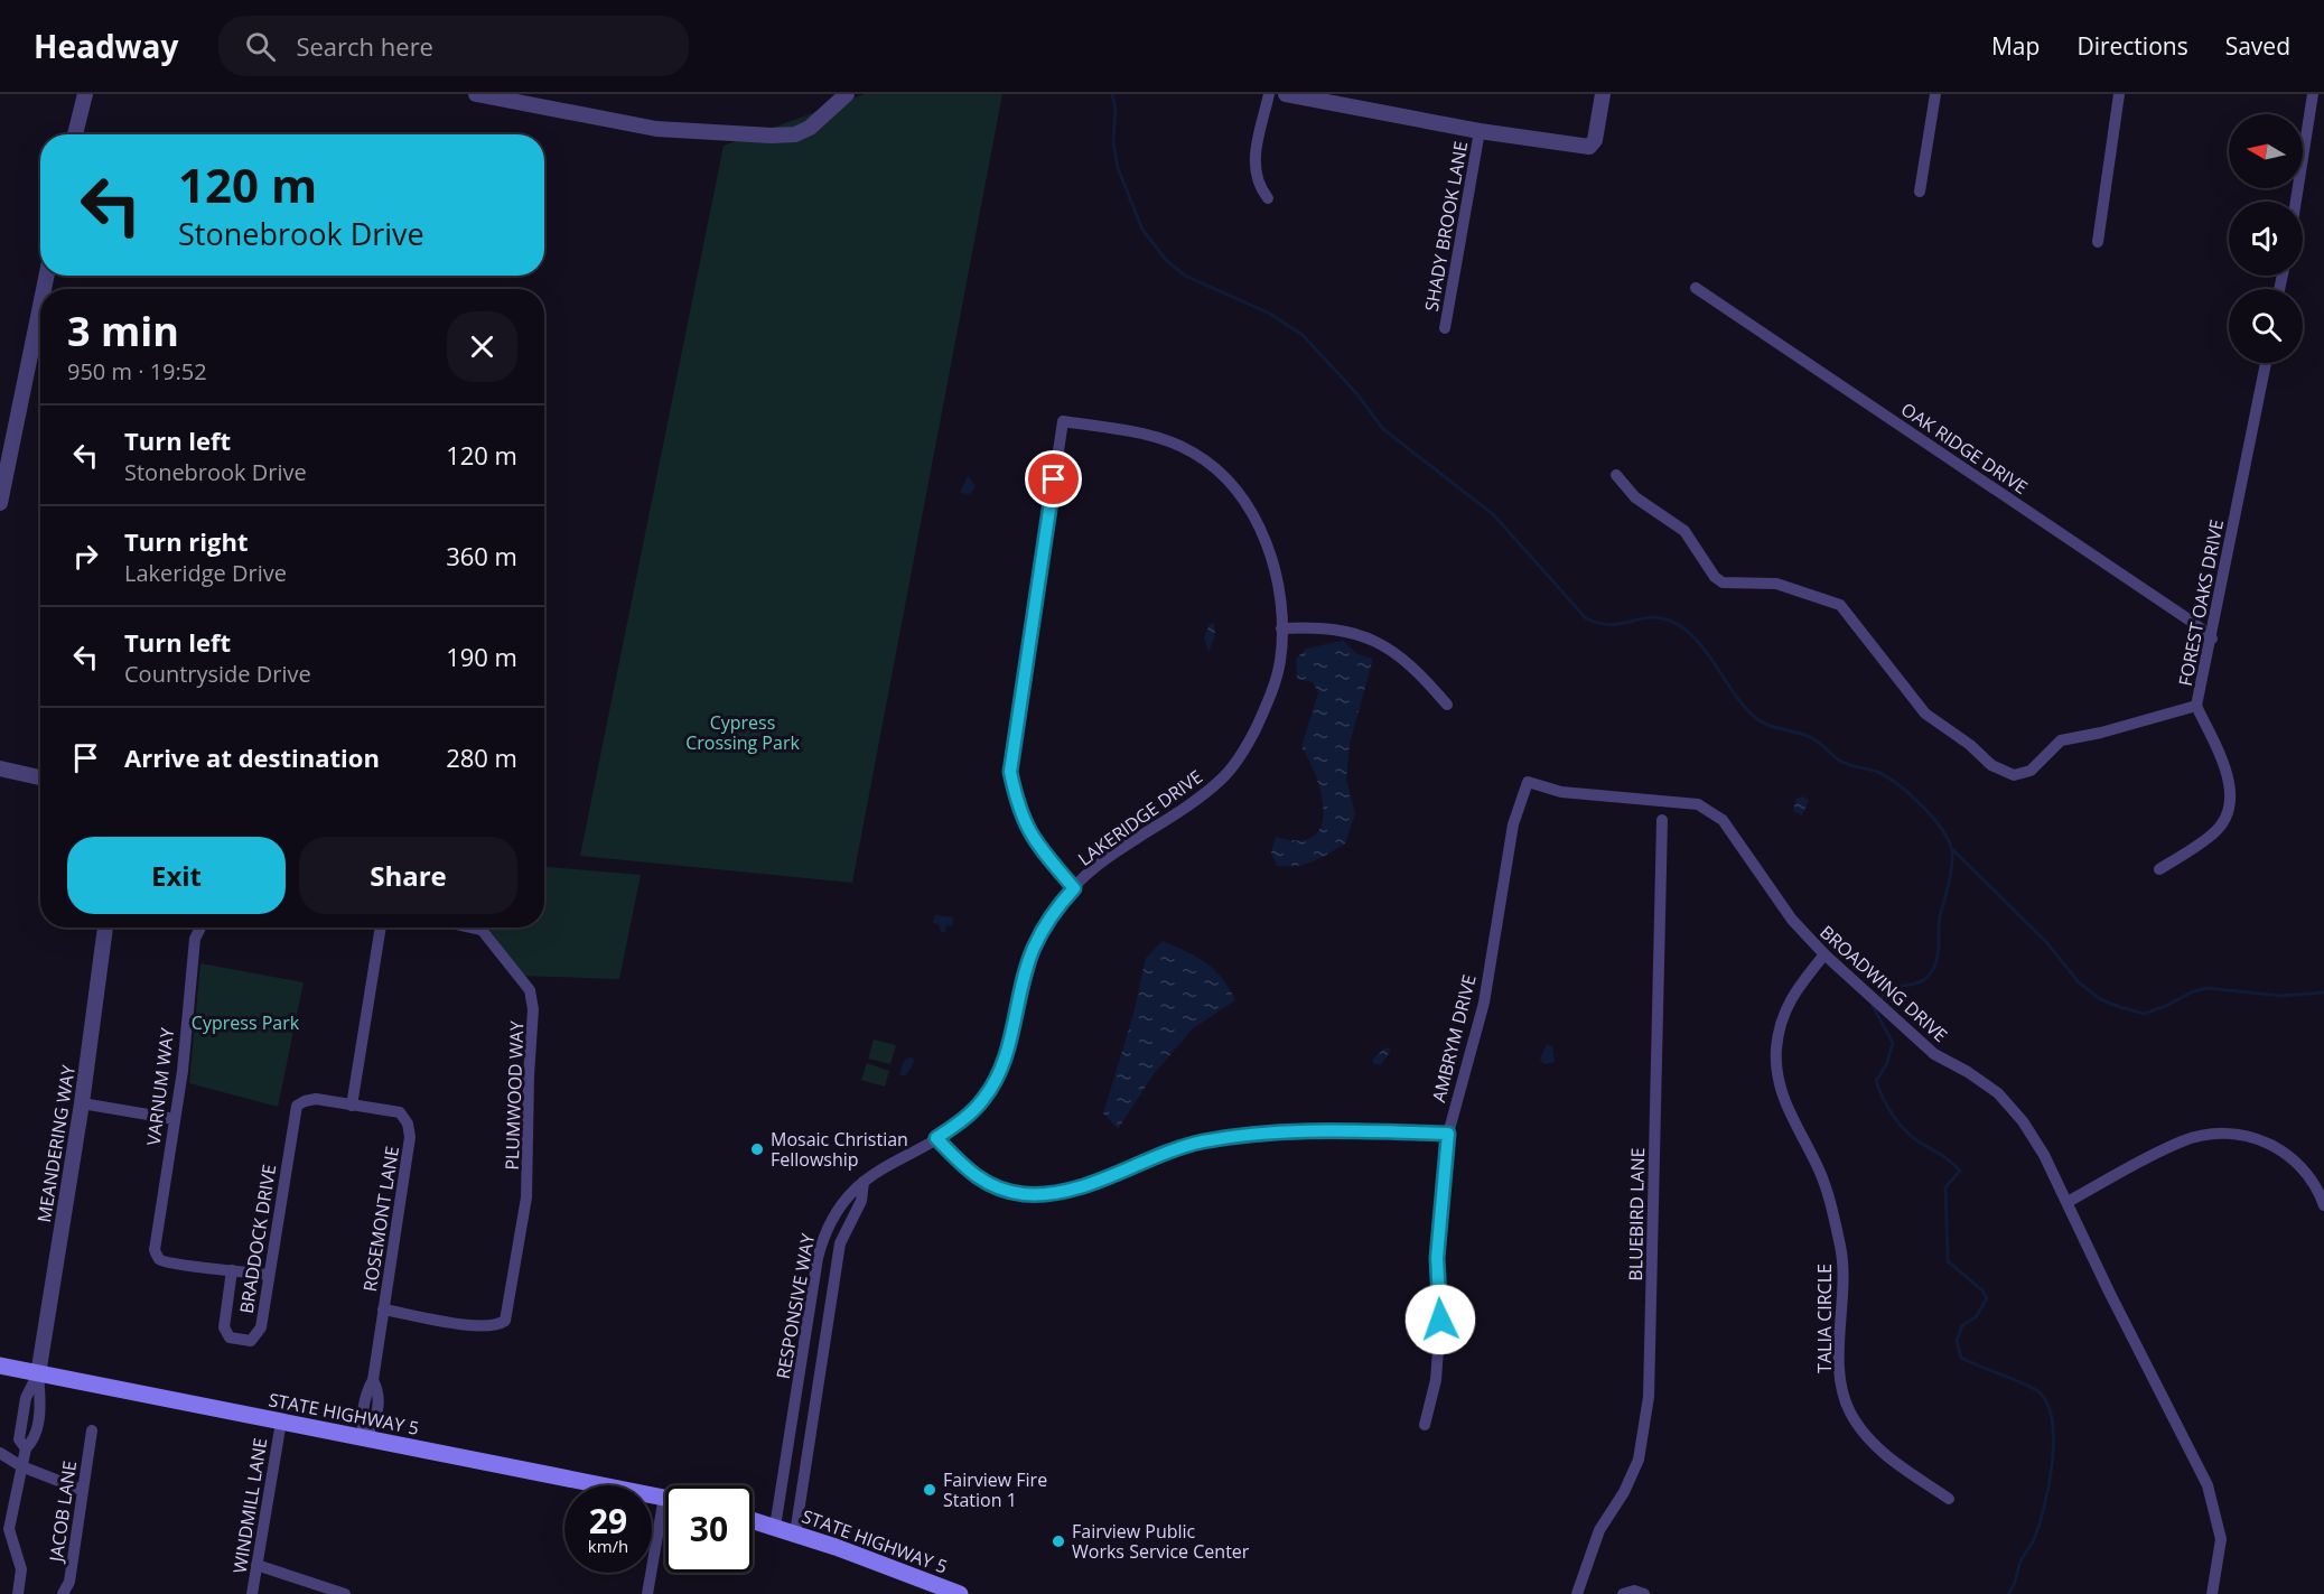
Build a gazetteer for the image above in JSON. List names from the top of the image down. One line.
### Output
{"streets":{"main road":["STATE HIGHWAY 5"],"street":["SHADY BROOK LANE","OAK RIDGE DRIVE","FOREST OAKS DRIVE","LAKERIDGE DRIVE","BROADWING DRIVE","AMBRYM DRIVE","VARNUM WAY","PLUMWOOD WAY","MEANDERING WAY","BLUEBIRD LANE","ROSEMONT LANE","BRADDOCK DRIVE","RESPONSIVE WAY","TALIA CIRCLE","WINDMILL LANE","JACOB LANE"]},"crossings":[["OAK RIDGE DRIVE","FOREST OAKS DRIVE"],["LAKERIDGE DRIVE","RESPONSIVE WAY"],["BROADWING DRIVE","AMBRYM DRIVE"],["BROADWING DRIVE","TALIA CIRCLE"],["VARNUM WAY","BRADDOCK DRIVE"],["PLUMWOOD WAY","ROSEMONT LANE"],["MEANDERING WAY","STATE HIGHWAY 5"],["ROSEMONT LANE","BRADDOCK DRIVE"],["ROSEMONT LANE","STATE HIGHWAY 5"],["RESPONSIVE WAY","STATE HIGHWAY 5"],["STATE HIGHWAY 5","WINDMILL LANE"]],"parks":["Cypress Crossing Park","Cypress Park"],"places":["Mosaic Christian Fellowship","Fairview Fire Station 1","Fairview Public Works Service Center"],"north":"left","page":{"header":"Headway","search":"Search here","nav":["Map","Directions","Saved"],"turn":["120 m","Stonebrook Drive"],"heading":["3 min","950 m · 19:52"],"list":[{"name":"Turn left","note":"Stonebrook Drive","value":"120 m"},{"name":"Turn right","note":"Lakeridge Drive","value":"360 m"},{"name":"Turn left","note":"Countryside Drive","value":"190 m"},{"name":"Arrive at destination","value":"280 m"}],"buttons":["Exit","Share"],"speed":"29 km/h","limit":"30"}}
